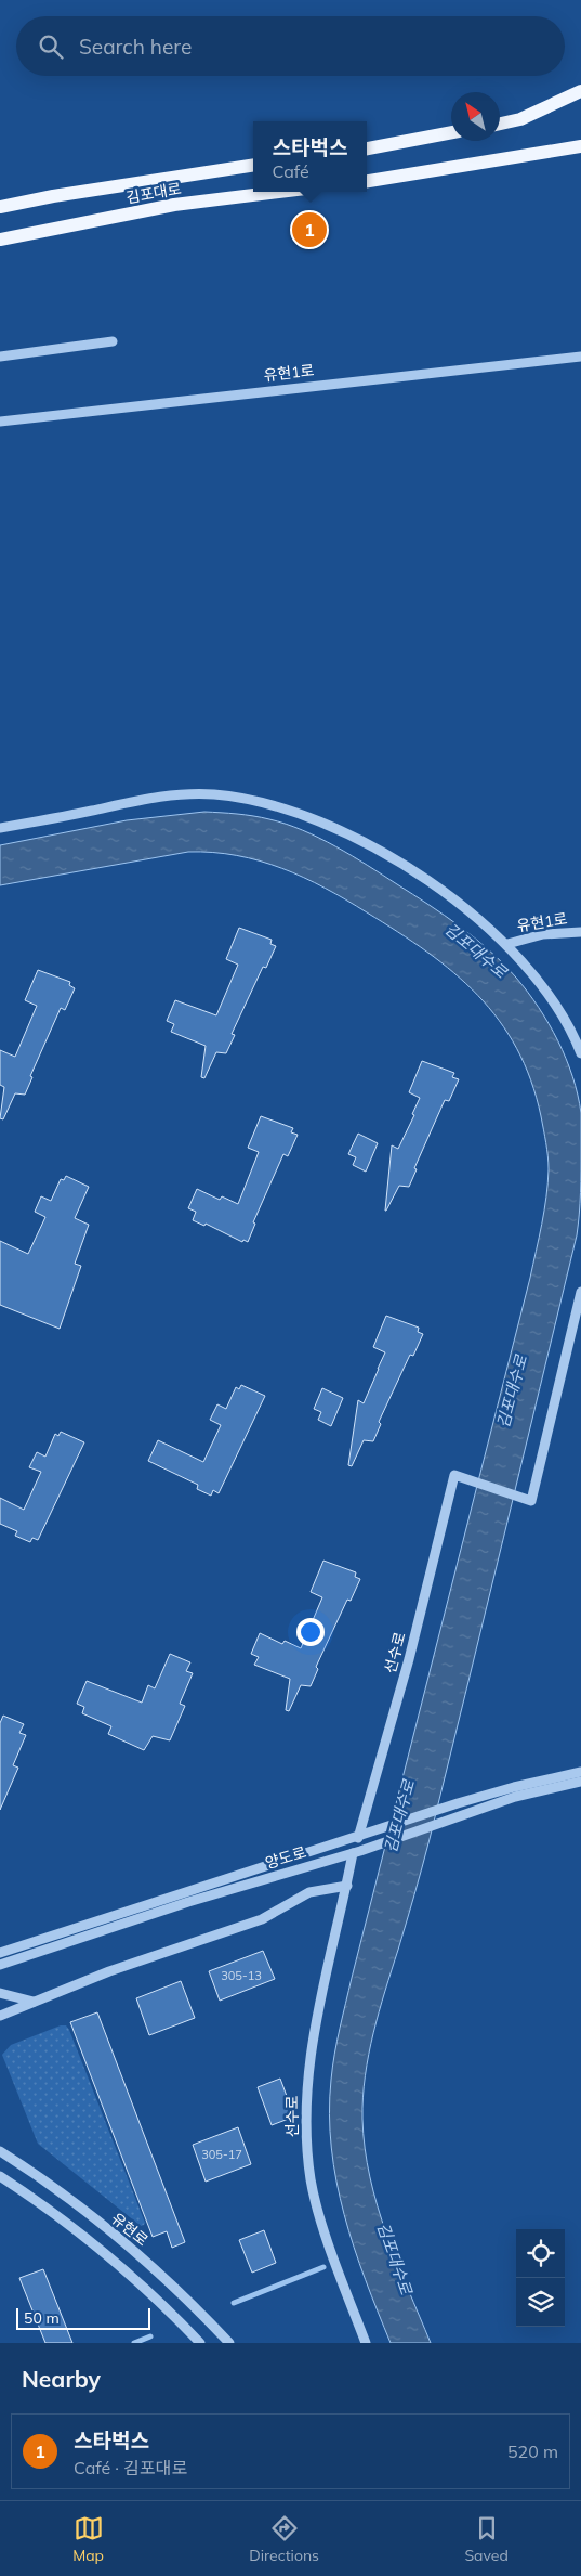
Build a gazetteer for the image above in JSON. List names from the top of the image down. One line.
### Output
{"streets":{"main road":["김포대로"],"street":["유현1로","선수로","양도로","유현로"]},"crossings":[["선수로","양도로"]],"water":["김포대수로"],"house_numbers":["305-13","305-17"],"scale_bar":"50 m","north":"top left","page":{"search":"Search here","popup":["스타벅스","Café"],"pins":"1","scale":"50 m","heading":"Nearby","list":[{"mark":"1","name":"스타벅스","note":"Café · 김포대로","value":"520 m"}],"nav":["Map","Directions","Saved"]}}
